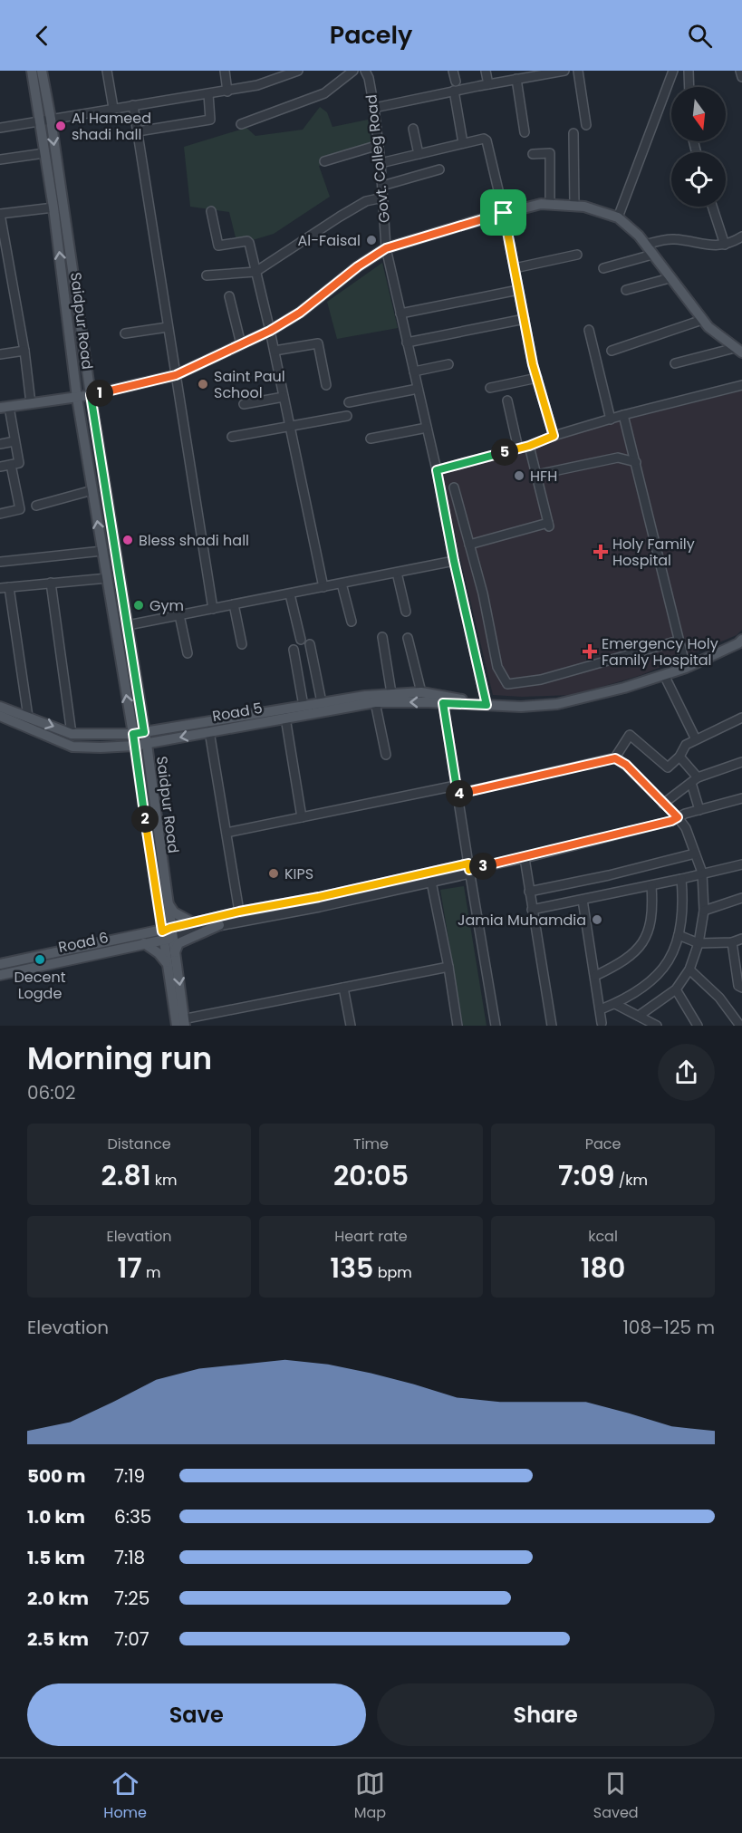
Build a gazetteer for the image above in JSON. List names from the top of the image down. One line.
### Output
{"streets":{"main road":["Saidpur Road","Road 5","Road 6"],"street":["Govt. Colleg Road"]},"crossings":[["Govt. Colleg Road","Road 5"],["Saidpur Road","Road 5"],["Saidpur Road","Road 6"]],"places":{"other":["Al Hameed shadi hall","Al-Faisal","Saint Paul School","HFH","Bless shadi hall","Gym","KIPS","Jamia Muhamdia","Decent Logde"],"health":["Holy Family Hospital","Emergency Holy Family Hospital"]},"north":"bottom","page":{"header":"Pacely","pins":["1","5","4","2","3"],"heading":["Morning run","06:02"],"stats":[["Distance","2.81 km"],["Time","20:05"],["Pace","7:09 /km"],["Elevation","17 m"],["Heart rate","135 bpm"],["kcal","180"]],"chart":["Elevation","108–125 m"],"list":[{"name":"500 m","note":"7:19"},{"name":"1.0 km","note":"6:35"},{"name":"1.5 km","note":"7:18"},{"name":"2.0 km","note":"7:25"},{"name":"2.5 km","note":"7:07"}],"buttons":["Save","Share"],"tabs":["Home","Map","Saved"]}}
